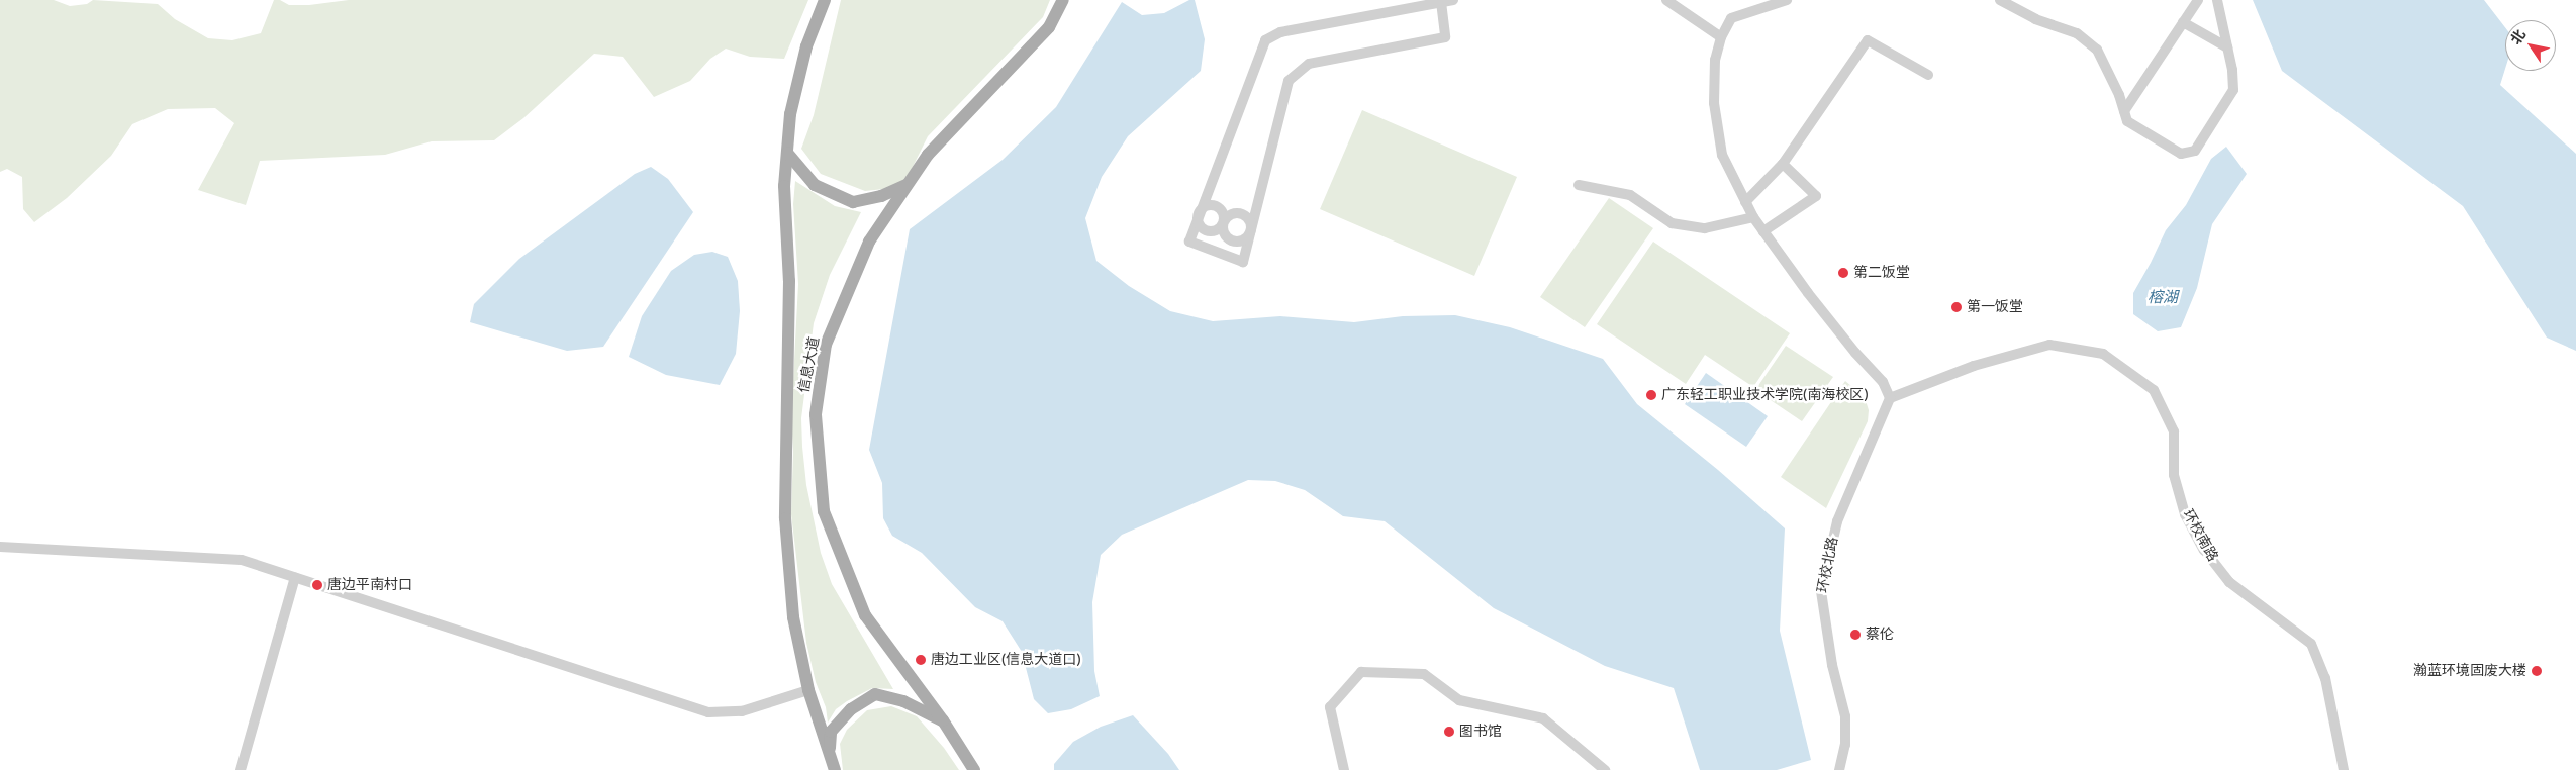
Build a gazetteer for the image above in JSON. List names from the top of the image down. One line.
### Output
{"streets":{"main road":["信息大道"],"street":["环校南路","环校北路"]},"crossings":[["环校南路","环校北路"]],"water":["榕湖"],"places":["第二饭堂","第一饭堂","广东轻工职业技术学院(南海校区)","唐边平南村口","蔡伦","唐边工业区(信息大道口)","瀚蓝环境固废大楼","图书馆"],"north":"top left"}
